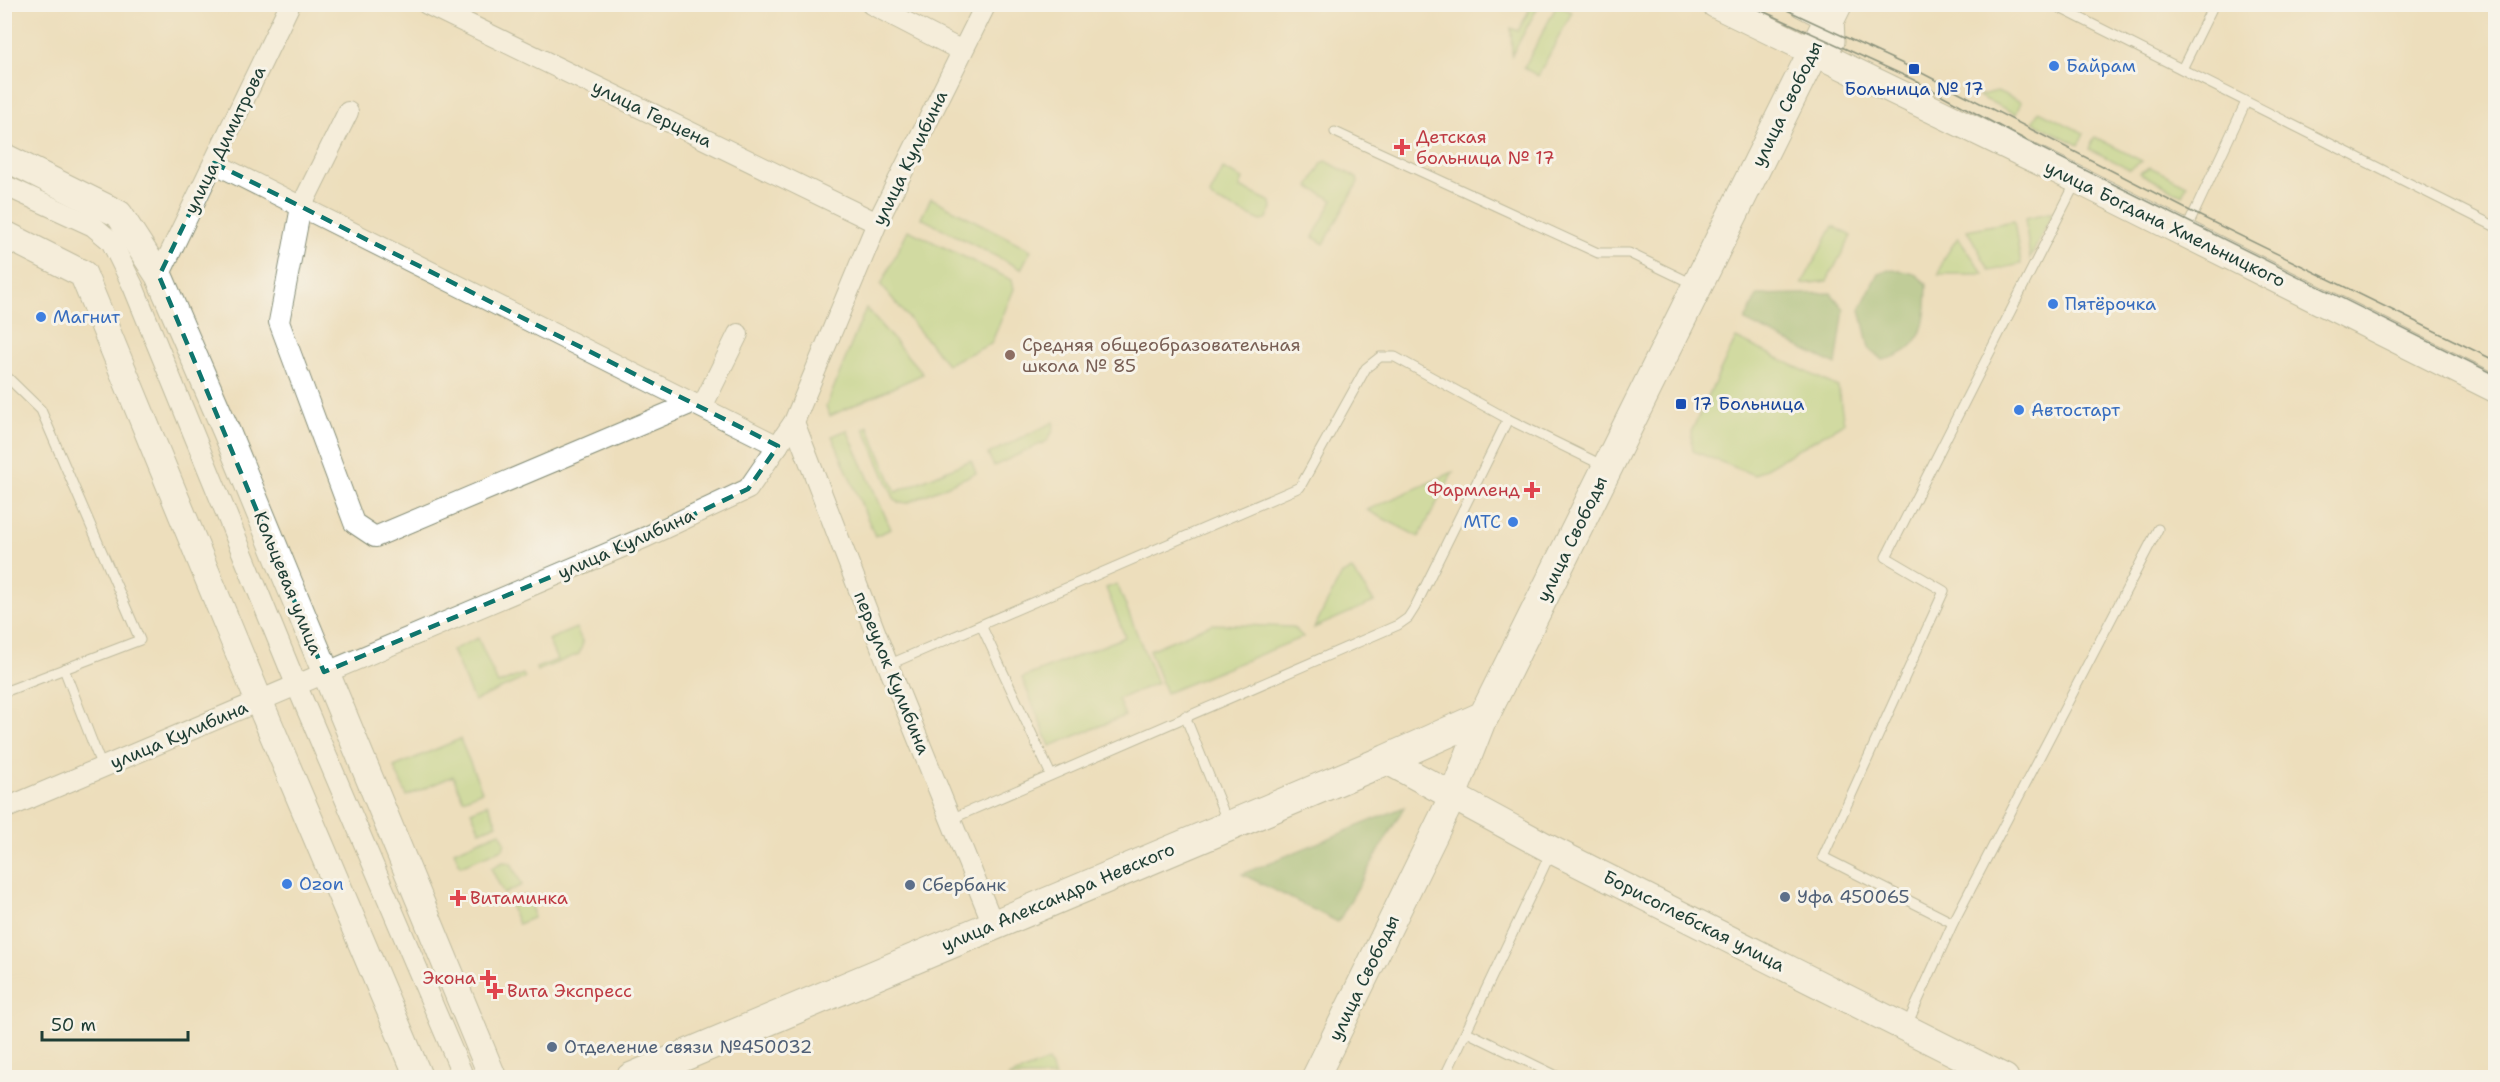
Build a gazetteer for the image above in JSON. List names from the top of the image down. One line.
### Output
{"streets":{"main road":["улица Свободы","улица Богдана Хмельницкого","Кольцевая улица","улица Александра Невского","Борисоглебская улица"],"street":["улица Герцена","улица Димитрова","улица Кулибина","переулок Кулибина"]},"crossings":[["улица Свободы","улица Богдана Хмельницкого"],["улица Свободы","улица Александра Невского"],["улица Свободы","Борисоглебская улица"],["улица Герцена","улица Кулибина"],["улица Димитрова","Кольцевая улица"],["улица Кулибина","Кольцевая улица"],["улица Кулибина","переулок Кулибина"],["переулок Кулибина","улица Александра Невского"],["улица Александра Невского","Борисоглебская улица"]],"places":{"other":["Байрам","Пятёрочка","Магнит","Средняя общеобразовательная школа № 85","Автостарт","МТС","Ozon","Сбербанк","Уфа 450065","Отделение связи №450032"],"transit":["Больница № 17","17 Больница"],"health":["Детская больница № 17","Фармленд","Витаминка","Экона","Вита Экспресс"]},"scale_bar":"50 m"}
